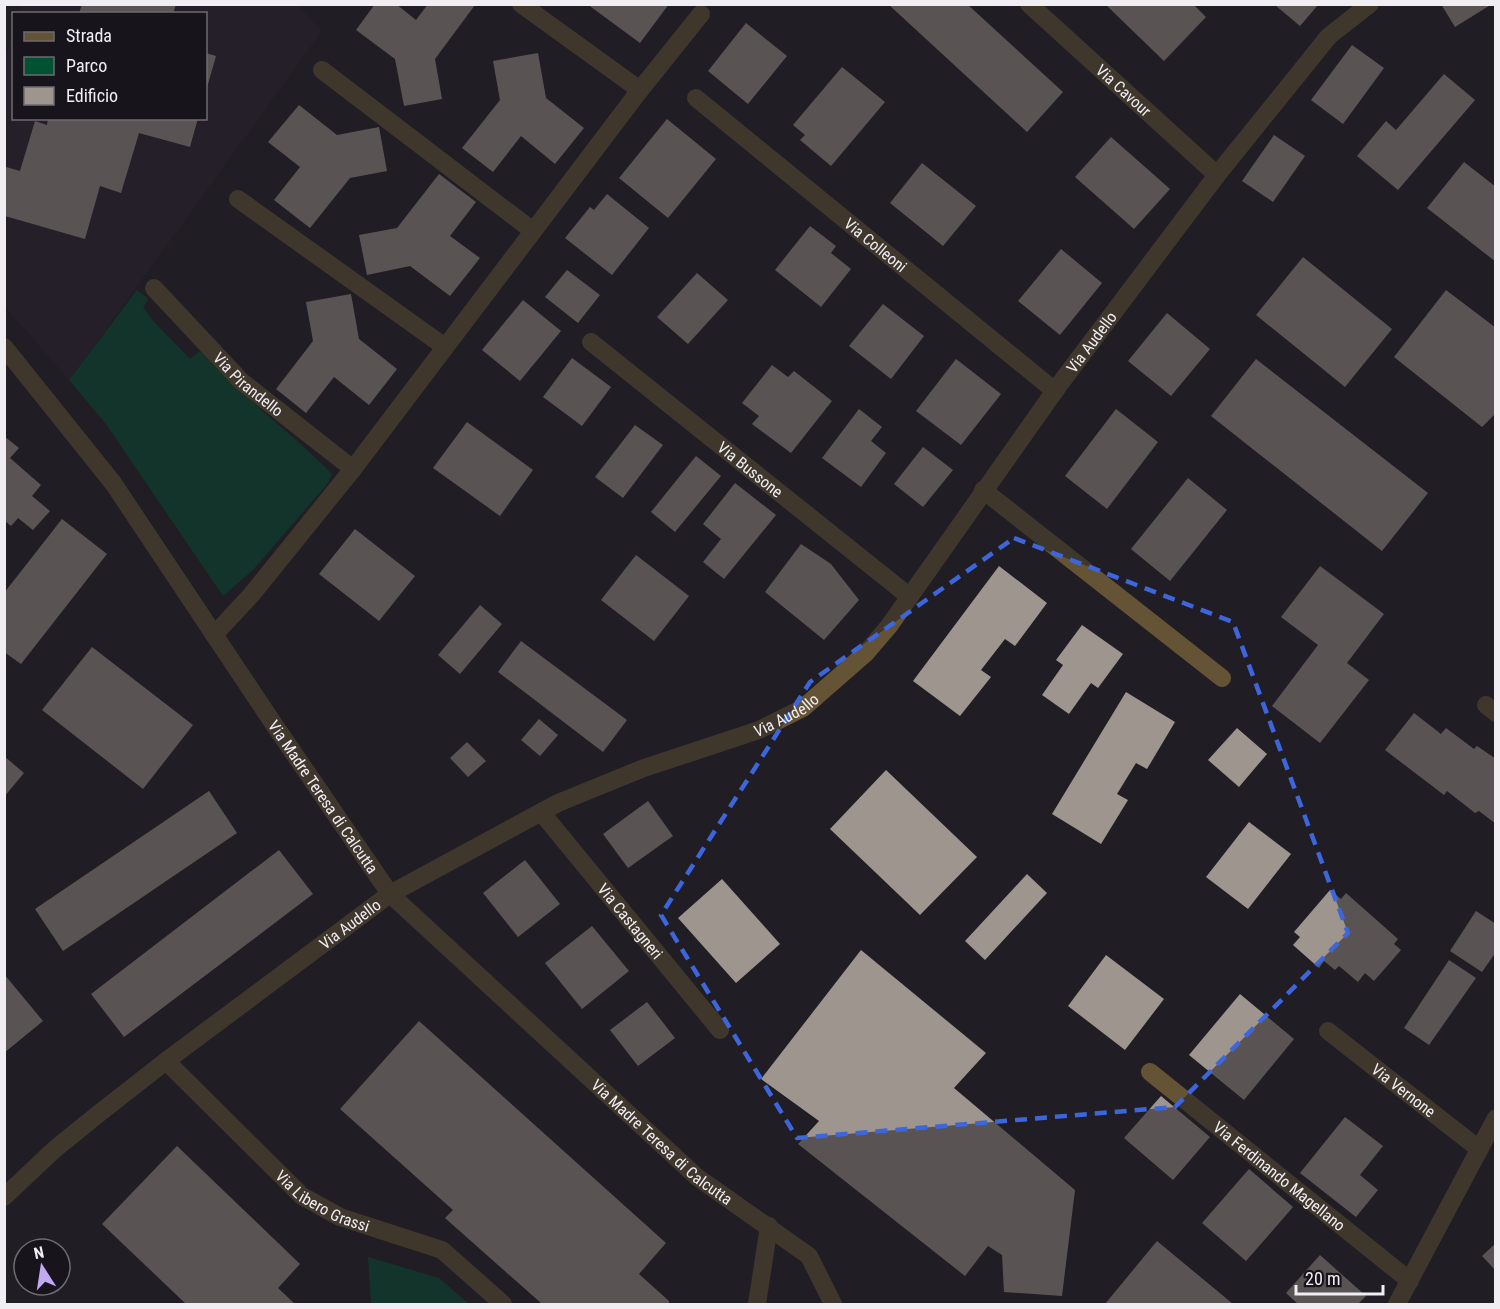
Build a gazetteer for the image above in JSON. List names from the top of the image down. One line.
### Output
{"streets":{"street":["Via Cavour","Via Colleoni","Via Audello","Via Pirandello","Via Bussone","Via Madre Teresa di Calcutta","Via Castagneri","Via Vernone","Via Ferdinando Magellano","Via Libero Grassi"]},"crossings":[["Via Cavour","Via Audello"],["Via Colleoni","Via Audello"],["Via Audello","Via Bussone"],["Via Audello","Via Madre Teresa di Calcutta"],["Via Audello","Via Castagneri"],["Via Audello","Via Libero Grassi"]],"legend":["Strada","Parco","Edificio"],"scale_bar":"20 m","north":"top"}
